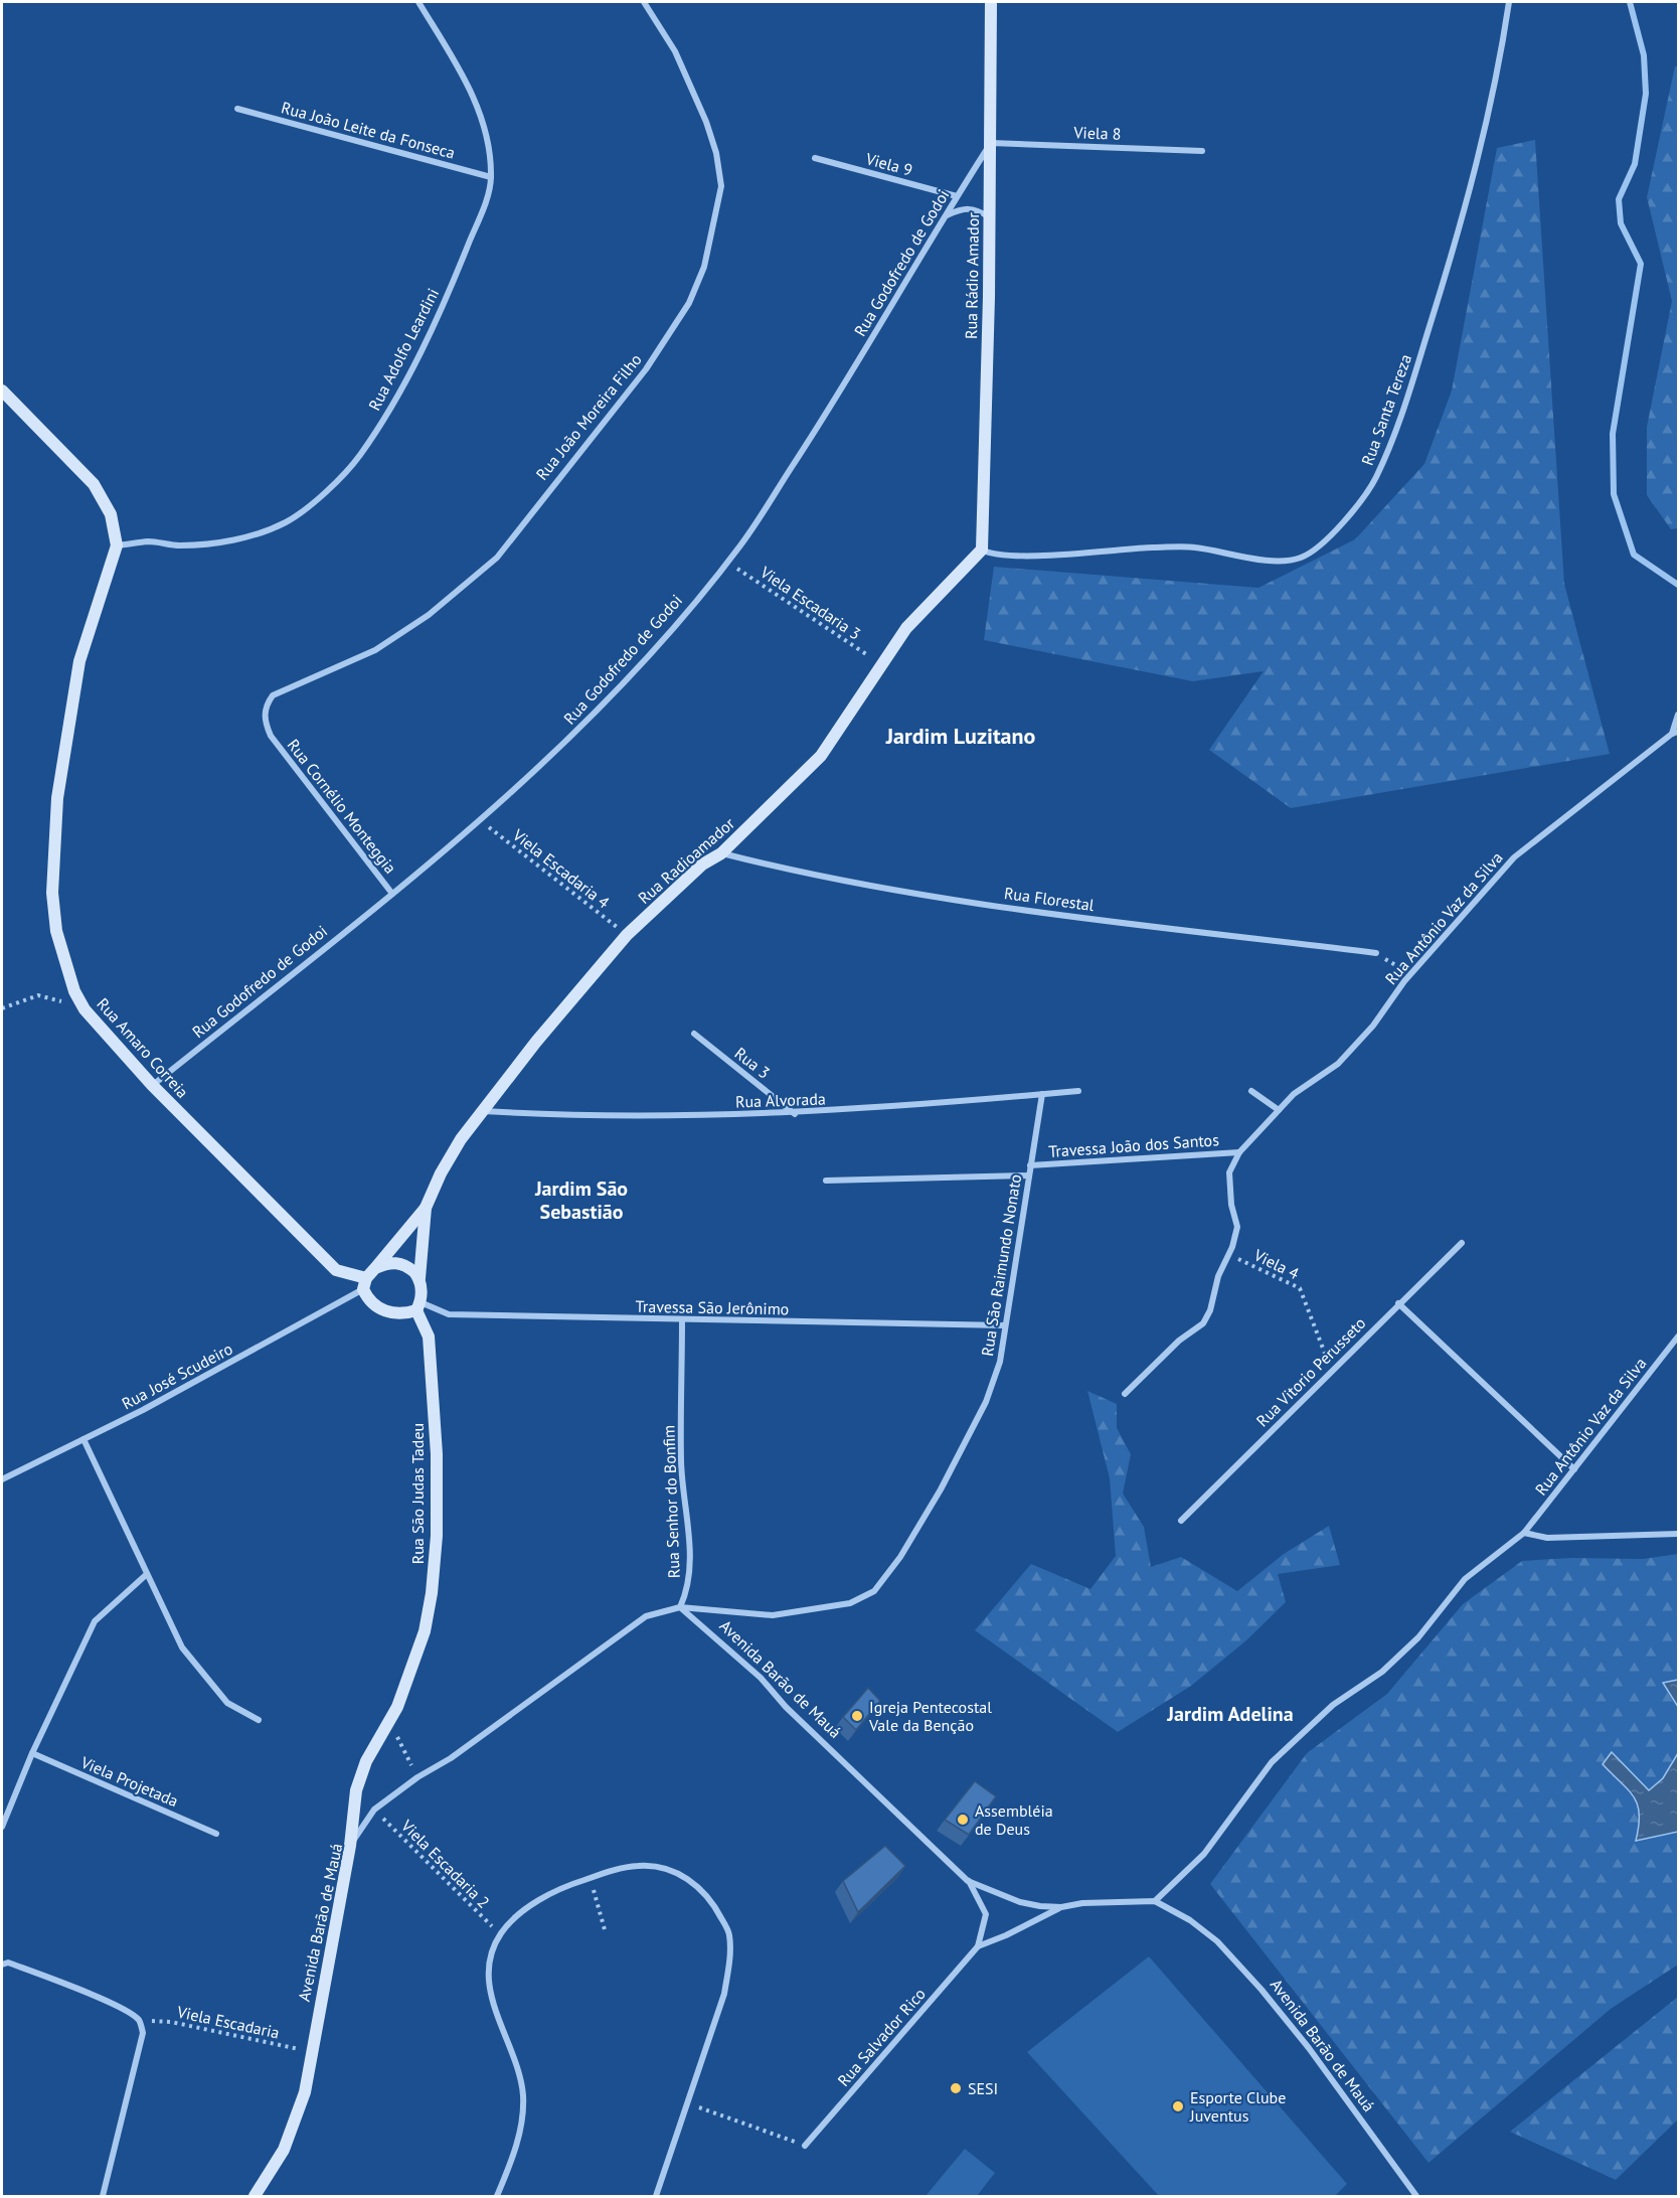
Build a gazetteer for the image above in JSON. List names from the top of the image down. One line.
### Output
{"streets":{"street":["Rua João Leite da Fonseca","Viela 8","Viela 9","Rua Godofredo de Godoi","Rua Rádio Amador","Rua Adolfo Leardini","Rua Santa Tereza","Rua João Moreira Filho","Rua Cornélio Monteggia","Rua Radioamador","Rua Florestal","Rua Antônio Vaz da Silva","Rua Amaro Correia","Rua 3","Rua Alvorada","Travessa João dos Santos","Rua São Raimundo Nonato","Travessa São Jerônimo","Rua Vitorio Perusseto","Rua José Scudeiro","Rua São Judas Tadeu","Rua Senhor do Bonfim","Avenida Barão de Mauá","Viela Projetada","Rua Salvador Rico"],"path":["Viela Escadaria 3","Viela Escadaria 4","Viela 4","Viela Escadaria 2","Viela Escadaria"]},"crossings":[["Rua João Leite da Fonseca","Rua Adolfo Leardini"],["Viela 8","Rua Godofredo de Godoi"],["Viela 8","Rua Rádio Amador"],["Viela 9","Rua Godofredo de Godoi"],["Rua Godofredo de Godoi","Rua Rádio Amador"],["Rua Godofredo de Godoi","Viela Escadaria 3"],["Rua Godofredo de Godoi","Rua Cornélio Monteggia"],["Rua Godofredo de Godoi","Viela Escadaria 4"],["Rua Godofredo de Godoi","Rua Amaro Correia"],["Rua Rádio Amador","Rua Santa Tereza"],["Rua Rádio Amador","Rua Radioamador"],["Rua Adolfo Leardini","Rua Amaro Correia"],["Rua Santa Tereza","Rua Radioamador"],["Rua João Moreira Filho","Rua Cornélio Monteggia"],["Viela Escadaria 3","Rua Radioamador"],["Rua Radioamador","Viela Escadaria 4"],["Rua Radioamador","Rua Florestal"],["Rua Radioamador","Rua Amaro Correia"],["Rua Radioamador","Rua Alvorada"],["Rua Radioamador","Travessa São Jerônimo"],["Rua Radioamador","Rua José Scudeiro"],["Rua Radioamador","Rua São Judas Tadeu"],["Rua Antônio Vaz da Silva","Travessa João dos Santos"],["Rua Antônio Vaz da Silva","Viela 4"],["Rua Antônio Vaz da Silva","Avenida Barão de Mauá"],["Rua Amaro Correia","Travessa São Jerônimo"],["Rua Amaro Correia","Rua José Scudeiro"],["Rua Amaro Correia","Rua São Judas Tadeu"],["Rua 3","Rua Alvorada"],["Rua Alvorada","Rua São Raimundo Nonato"],["Travessa João dos Santos","Rua São Raimundo Nonato"],["Viela 4","Rua Vitorio Perusseto"],["Rua São Raimundo Nonato","Travessa São Jerônimo"],["Rua São Raimundo Nonato","Rua Senhor do Bonfim"],["Rua São Raimundo Nonato","Avenida Barão de Mauá"],["Travessa São Jerônimo","Rua José Scudeiro"],["Travessa São Jerônimo","Rua São Judas Tadeu"],["Travessa São Jerônimo","Rua Senhor do Bonfim"],["Rua José Scudeiro","Rua São Judas Tadeu"],["Rua São Judas Tadeu","Avenida Barão de Mauá"],["Rua Senhor do Bonfim","Avenida Barão de Mauá"],["Avenida Barão de Mauá","Viela Escadaria 2"],["Avenida Barão de Mauá","Viela Escadaria"],["Avenida Barão de Mauá","Rua Salvador Rico"]],"districts":["Jardim Luzitano","Jardim São Sebastião","Jardim Adelina"],"places":["Igreja Pentecostal Vale da Benção","Assembléia de Deus","SESI","Esporte Clube Juventus"]}
